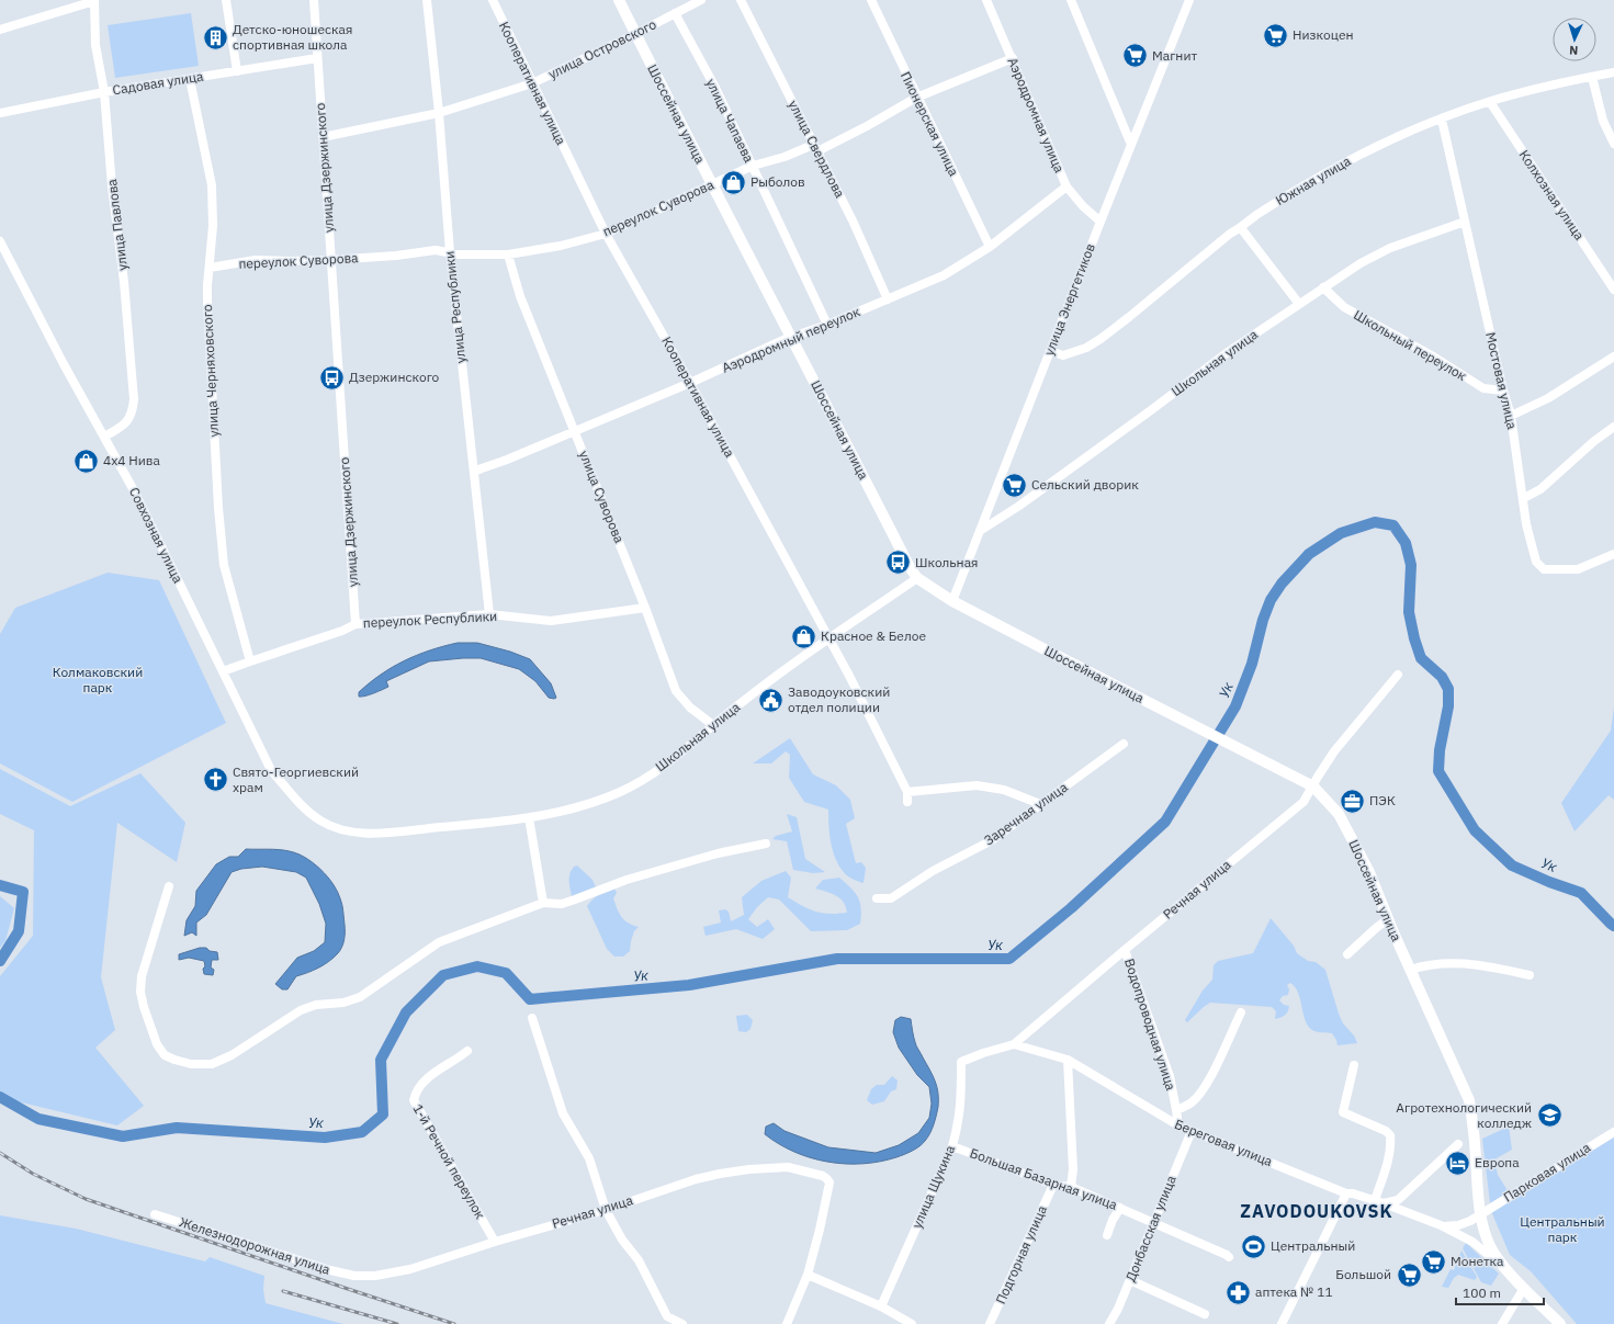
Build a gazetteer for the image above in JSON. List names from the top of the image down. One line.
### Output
{"streets":{"main road":["Шоссейная улица"],"street":["улица Островского","Садовая улица","Кооперативная улица","Аэродромная улица","улица Чапаева","Пионерская улица","улица Свердлова","улица Дзержинского","Южная улица","Колхозная улица","переулок Суворова","улица Павлова","улица Энергетиков","улица Республики","Аэродромный переулок","Школьный переулок","Школьная улица","улица Черняховского","Мостовая улица","улица Суворова","Совхозная улица","переулок Республики","Заречная улица","Речная улица","Водопроводная улица","Береговая улица","1-й Речной переулок","Парковая улица","Большая Базарная улица","улица Щукина","Донбасская улица","Железнодорожная улица","Подгорная улица"]},"crossings":[["улица Островского","Кооперативная улица"],["улица Островского","Шоссейная улица"],["улица Островского","улица Чапаева"],["улица Островского","улица Дзержинского"],["улица Островского","улица Республики"],["Садовая улица","улица Дзержинского"],["Садовая улица","улица Павлова"],["Садовая улица","улица Черняховского"],["Кооперативная улица","переулок Суворова"],["Кооперативная улица","Аэродромный переулок"],["Кооперативная улица","Школьная улица"],["Шоссейная улица","переулок Суворова"],["Шоссейная улица","улица Энергетиков"],["Шоссейная улица","Аэродромный переулок"],["Шоссейная улица","Школьная улица"],["Шоссейная улица","Речная улица"],["Шоссейная улица","Береговая улица"],["Шоссейная улица","Парковая улица"],["Аэродромная улица","переулок Суворова"],["Аэродромная улица","улица Энергетиков"],["Аэродромная улица","Аэродромный переулок"],["улица Чапаева","переулок Суворова"],["улица Чапаева","Аэродромный переулок"],["Пионерская улица","переулок Суворова"],["Пионерская улица","Аэродромный переулок"],["улица Свердлова","переулок Суворова"],["улица Свердлова","Аэродромный переулок"],["улица Дзержинского","переулок Суворова"],["улица Дзержинского","переулок Республики"],["Южная улица","Колхозная улица"],["Южная улица","улица Энергетиков"],["Южная улица","Мостовая улица"],["переулок Суворова","улица Республики"],["переулок Суворова","улица Черняховского"],["переулок Суворова","улица Суворова"],["улица Павлова","Совхозная улица"],["улица Энергетиков","Школьная улица"],["улица Республики","Аэродромный переулок"],["улица Республики","переулок Республики"],["Аэродромный переулок","улица Суворова"],["Школьный переулок","Школьная улица"],["Школьный переулок","Мостовая улица"],["Школьная улица","Мостовая улица"],["Школьная улица","улица Суворова"],["Школьная улица","Совхозная улица"],["улица Черняховского","переулок Республики"],["улица Суворова","переулок Республики"],["Совхозная улица","переулок Республики"],["Речная улица","Водопроводная улица"],["Речная улица","Береговая улица"],["Речная улица","1-й Речной переулок"],["Речная улица","улица Щукина"],["Речная улица","Железнодорожная улица"],["Водопроводная улица","Береговая улица"],["Береговая улица","Парковая улица"],["Береговая улица","Донбасская улица"],["Большая Базарная улица","улица Щукина"],["Большая Базарная улица","Донбасская улица"],["Большая Базарная улица","Подгорная улица"]],"districts":["ZAVODOUKOVSK"],"water":["Ук"],"parks":["Колмаковский парк","Центральный парк"],"places":{"supermarket":["Низкоцен","Магнит","Сельский дворик","Монетка","Большой"],"building":["Детско-юношеская спортивная школа"],"shop":["Рыболов","4x4 Нива","Красное & Белое"],"bus stop":["Дзержинского","Школьная"],"public building":["Заводоуковский отдел полиции"],"church":["Свято-Георгиевский храм"],"office":["ПЭК"],"school or university":["Агротехнологический колледж"],"hotel":["Европа"],"sports":["Центральный"],"pharmacy":["аптека № 11"]},"scale_bar":"100 m","north":"bottom"}
